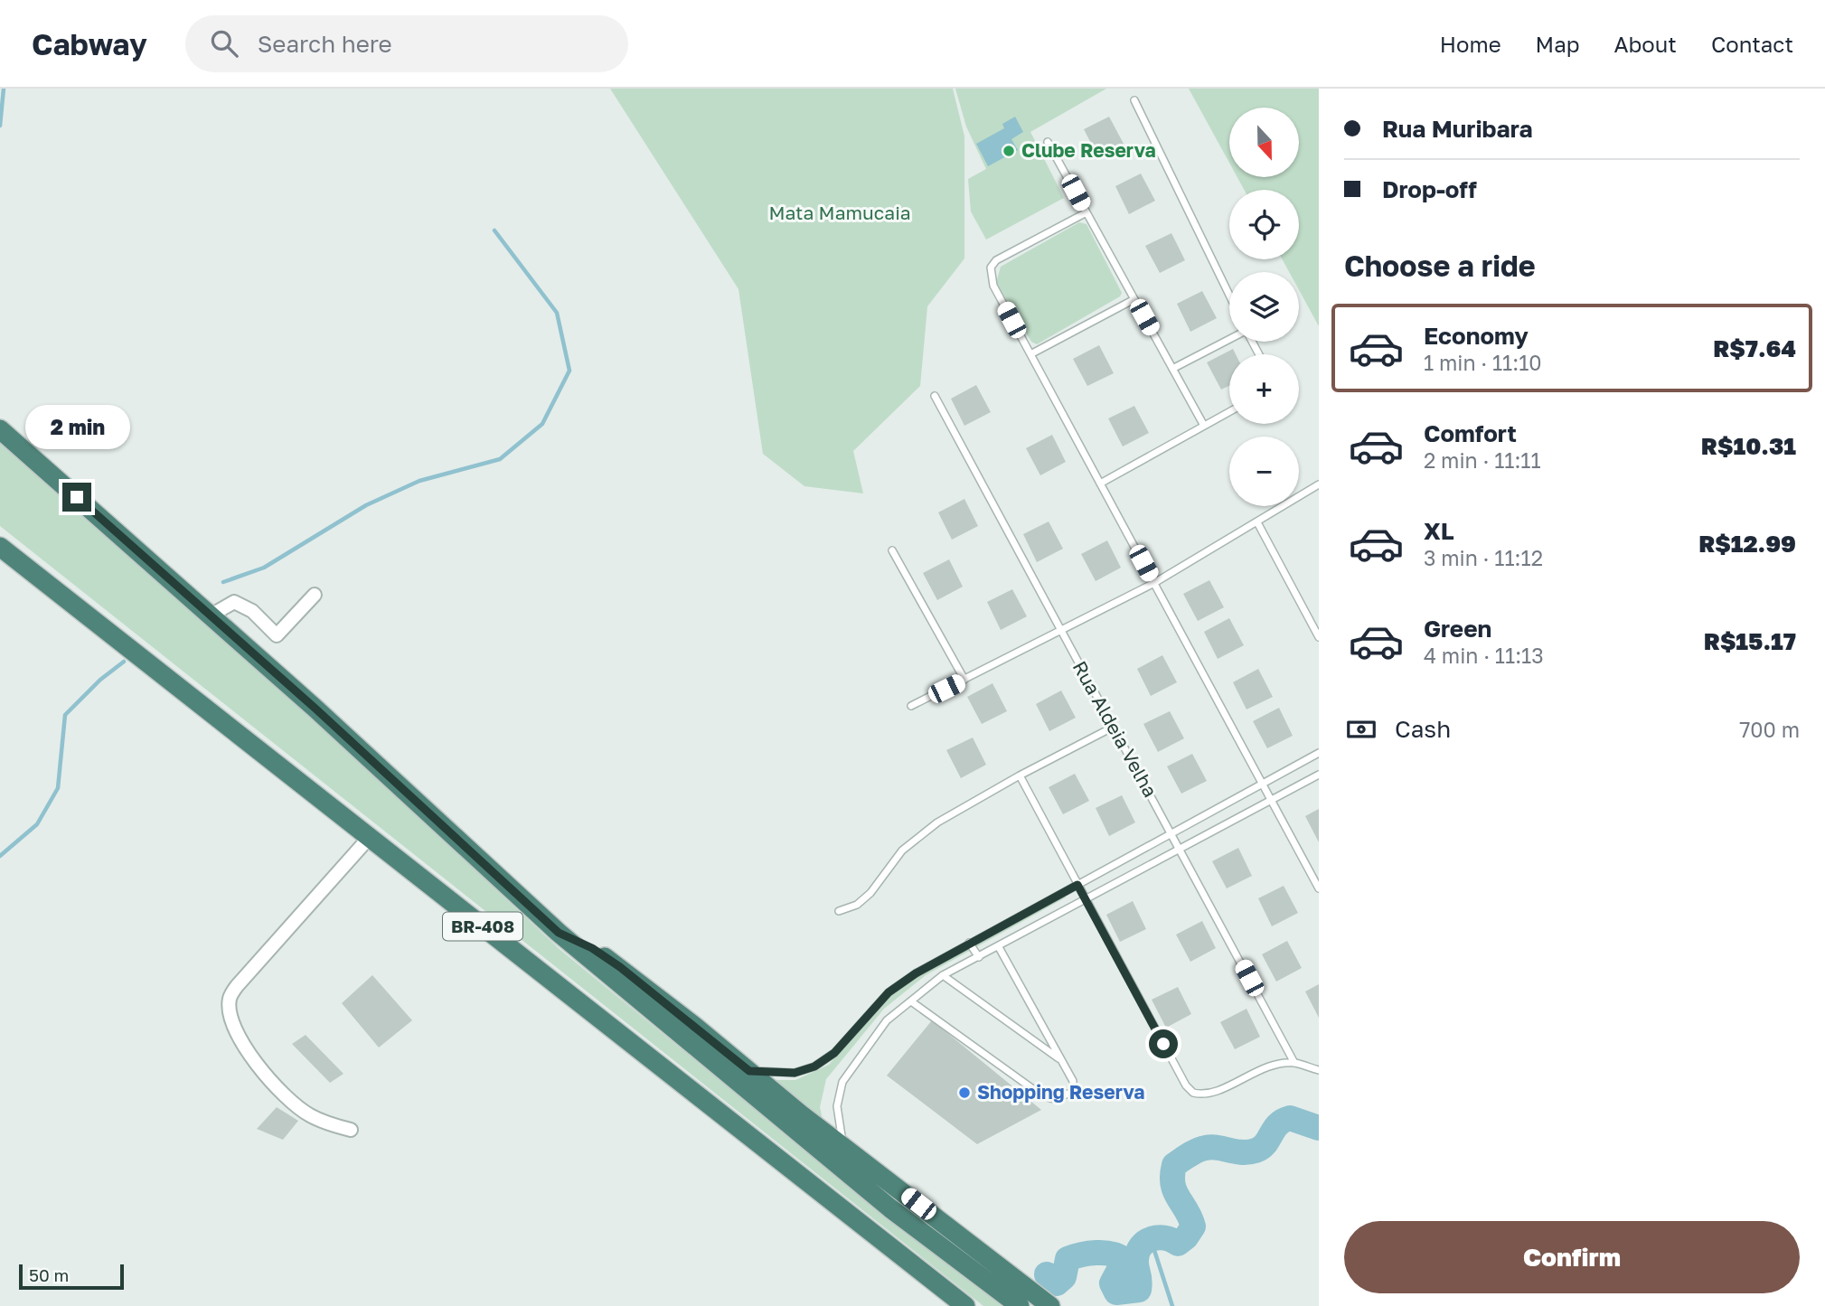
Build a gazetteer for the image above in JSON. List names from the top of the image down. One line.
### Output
{"streets":{"highway":["BR-408"],"lane":["Rua Aldeia Velha"]},"parks":["Mata Mamucaia"],"places":["Clube Reserva","Shopping Reserva"],"scale_bar":"50 m","north":"bottom","page":{"header":"Cabway","search":"Search here","nav":["Home","Map","About","Contact"],"banner":["Rua Muribara","Drop-off"],"map_buttons":["+","−"],"heading":"Choose a ride","list":[{"name":"Economy","note":"1 min · 11:10","value":"R$7.64"},{"name":"Comfort","note":"2 min · 11:11","value":"R$10.31"},{"name":"XL","note":"3 min · 11:12","value":"R$12.99"},{"name":"Green","note":"4 min · 11:13","value":"R$15.17"}],"bubble":"2 min","pay":["Cash","700 m"],"buttons":"Confirm","scale":"50 m"}}
